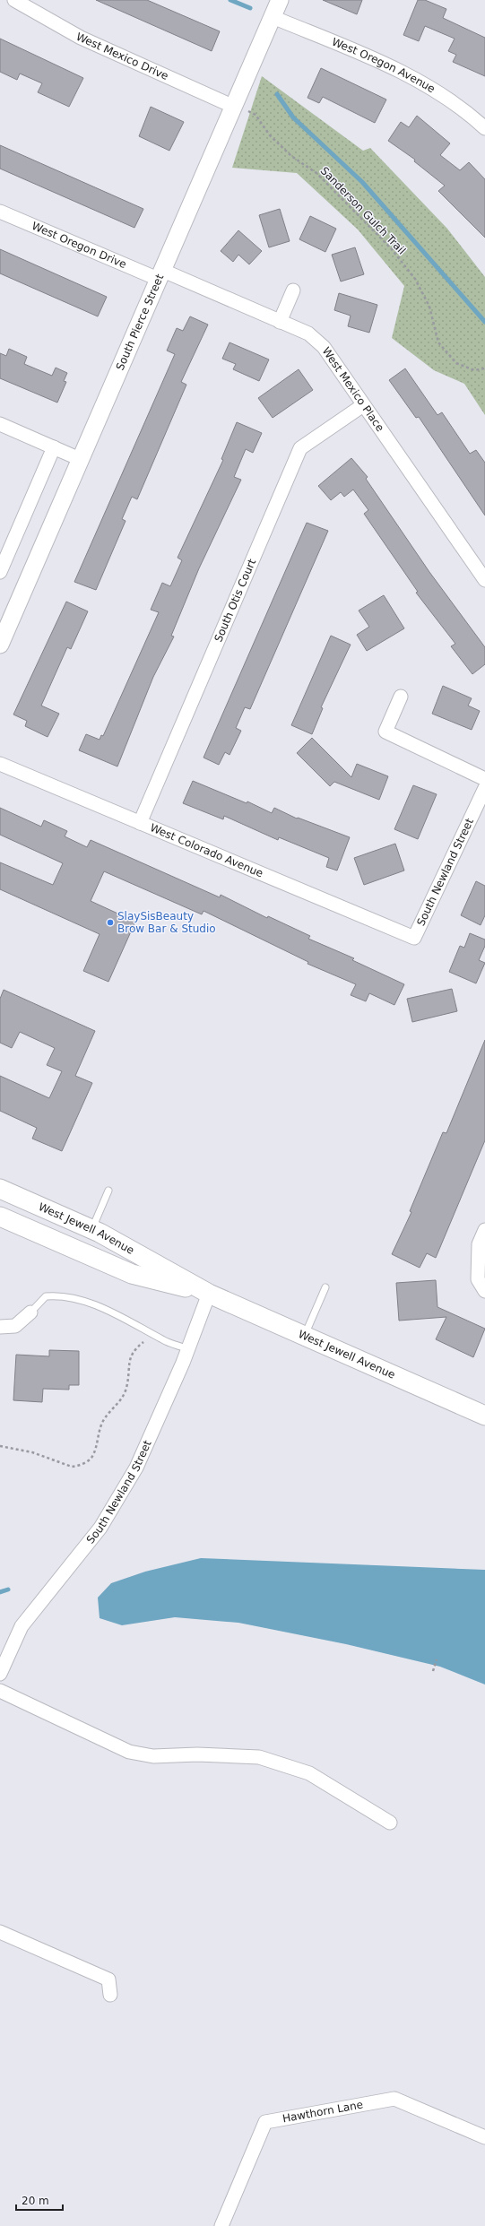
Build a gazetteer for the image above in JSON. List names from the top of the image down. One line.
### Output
{"streets":{"main road":["West Jewell Avenue"],"street":["West Mexico Drive","West Oregon Avenue","West Oregon Drive","South Pierce Street","West Mexico Place","South Otis Court","West Colorado Avenue","South Newland Street","Hawthorn Lane"],"path":["Sanderson Gulch Trail"]},"crossings":[["West Mexico Drive","Sanderson Gulch Trail"],["West Mexico Drive","South Pierce Street"],["West Oregon Avenue","South Pierce Street"],["Sanderson Gulch Trail","South Pierce Street"],["West Oregon Drive","South Pierce Street"],["West Oregon Drive","West Mexico Place"],["South Pierce Street","West Mexico Place"],["West Mexico Place","South Otis Court"],["South Otis Court","West Colorado Avenue"],["West Colorado Avenue","South Newland Street"],["South Newland Street","West Jewell Avenue"]],"places":["SlaySisBeauty Brow Bar & Studio"],"scale_bar":"20 m"}
